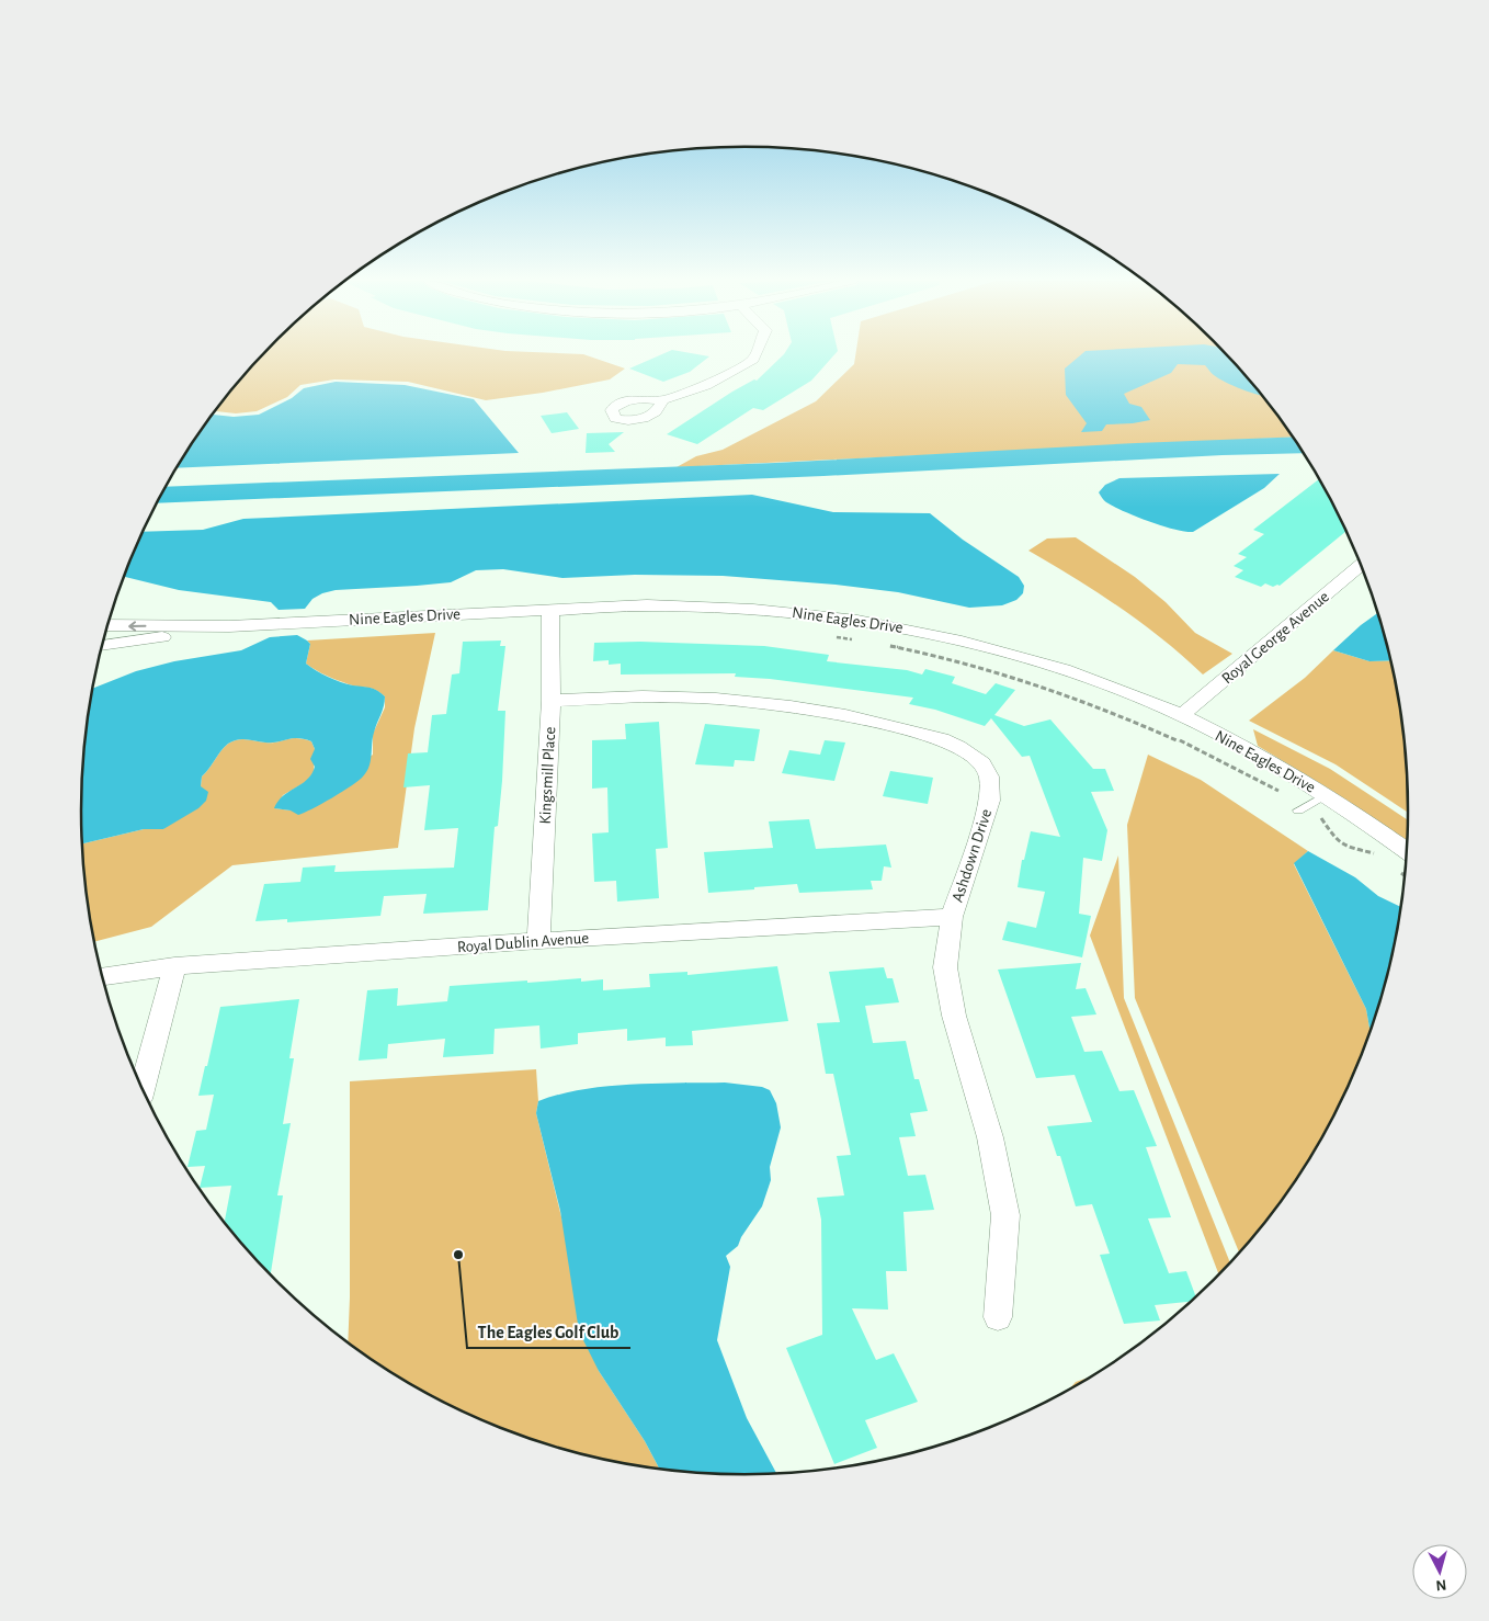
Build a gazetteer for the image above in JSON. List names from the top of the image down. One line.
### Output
{"streets":{"street":["Nine Eagles Drive","Royal George Avenue","Kingsmill Place","Ashdown Drive","Royal Dublin Avenue"]},"crossings":[["Nine Eagles Drive","Royal George Avenue"],["Nine Eagles Drive","Kingsmill Place"],["Kingsmill Place","Ashdown Drive"],["Kingsmill Place","Royal Dublin Avenue"],["Ashdown Drive","Royal Dublin Avenue"]],"places":["The Eagles Golf Club"],"north":"bottom"}
